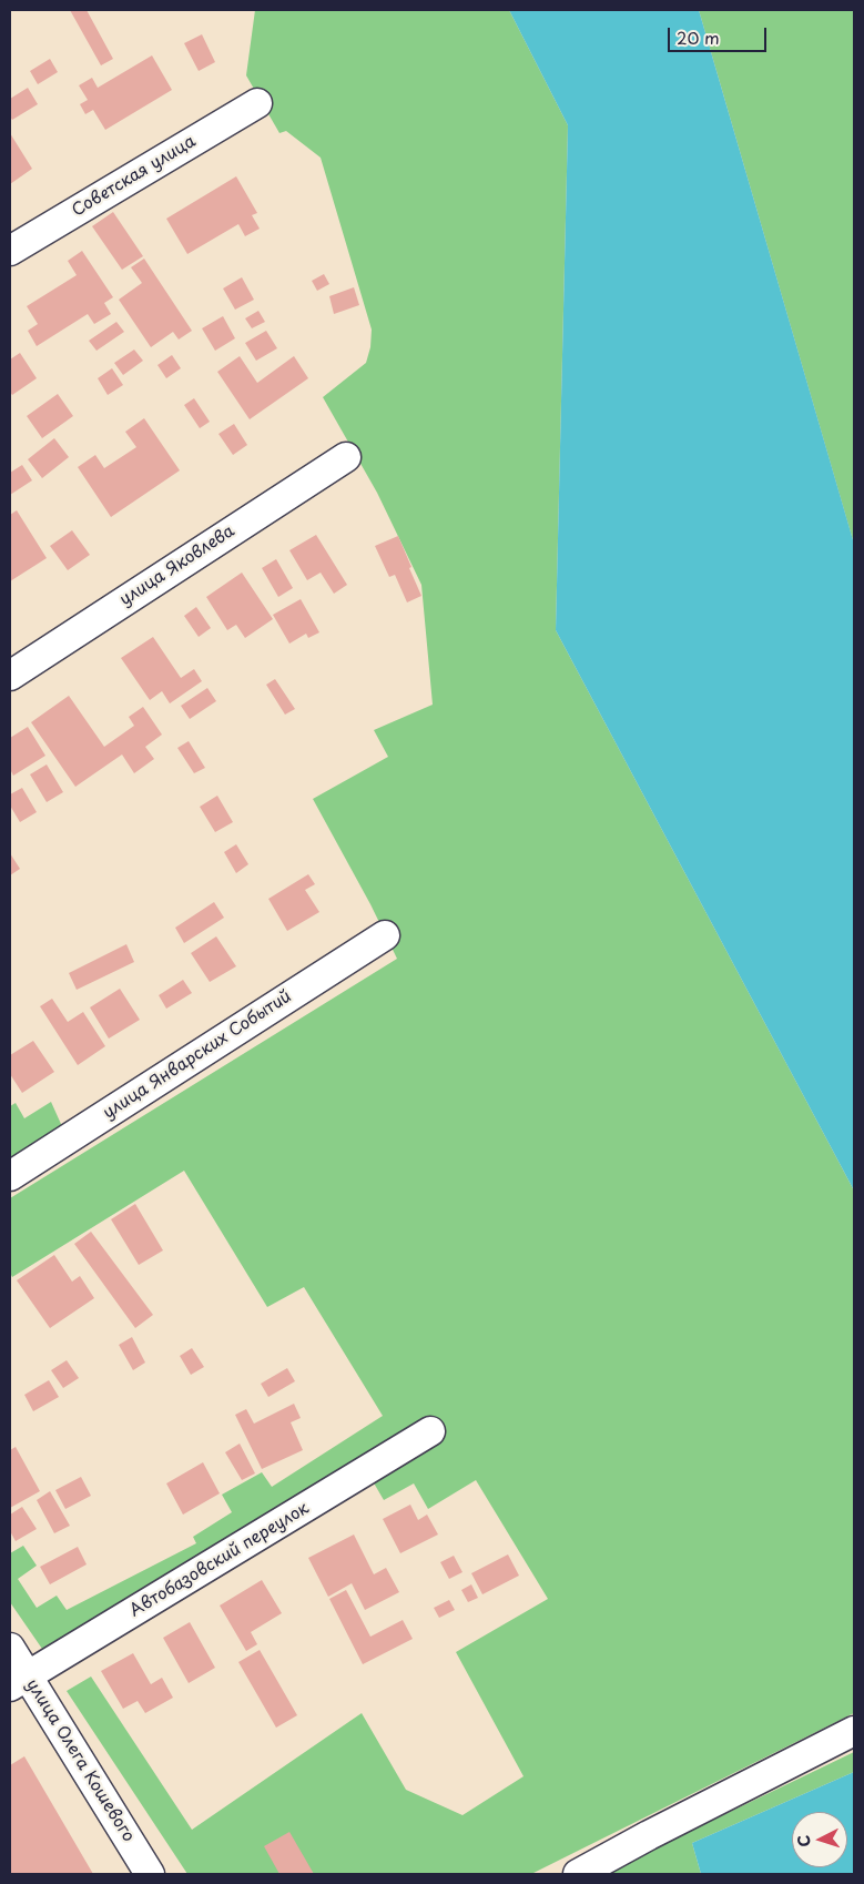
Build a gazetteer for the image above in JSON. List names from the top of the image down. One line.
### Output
{"streets":{"street":["Советская улица","улица Яковлева","улица Январских Событий","Автобазовский переулок","улица Олега Кошевого"]},"crossings":[["Автобазовский переулок","улица Олега Кошевого"]],"scale_bar":"20 m","north":"left"}
